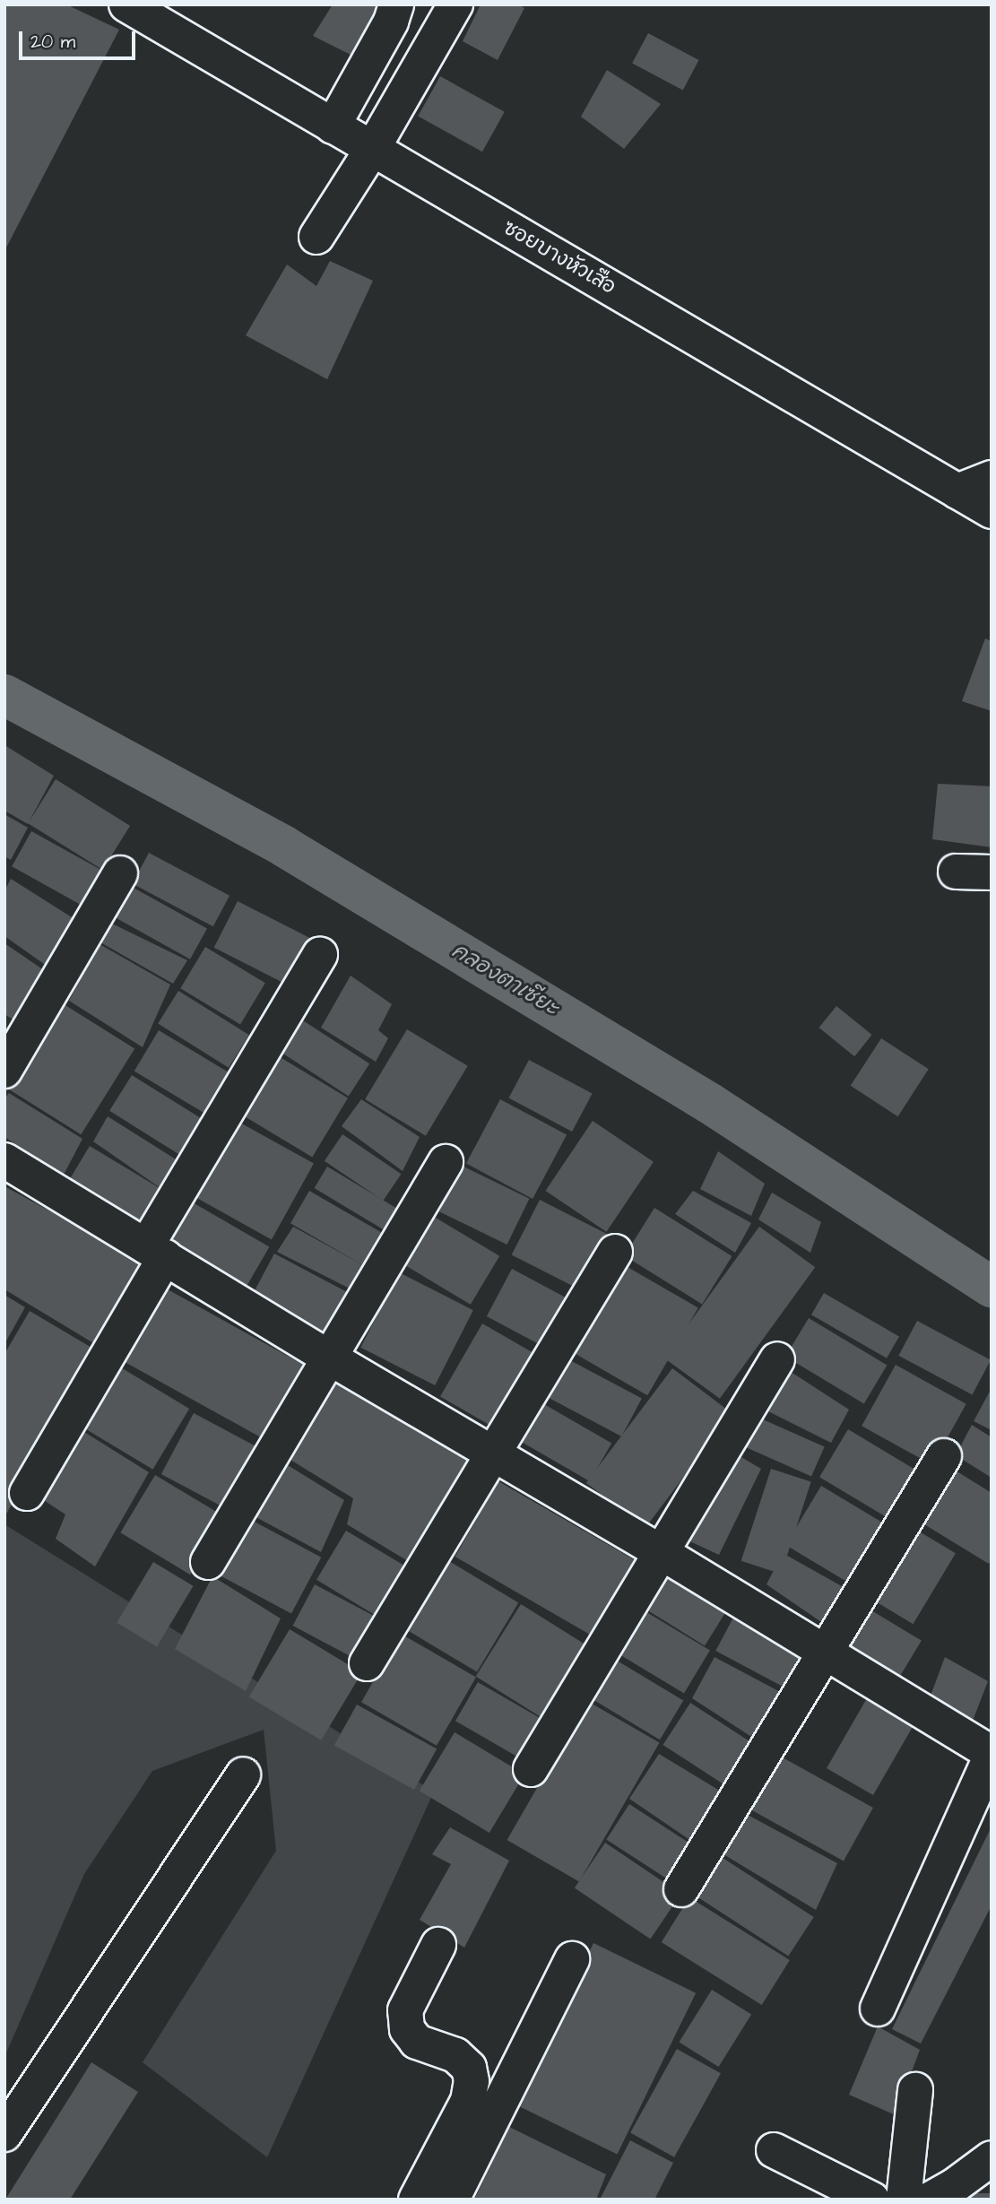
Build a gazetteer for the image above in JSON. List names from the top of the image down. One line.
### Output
{"streets":{"street":["ซอยบางหัวเสือ"]},"water":["คลองตาเซียะ"],"scale_bar":"20 m"}
